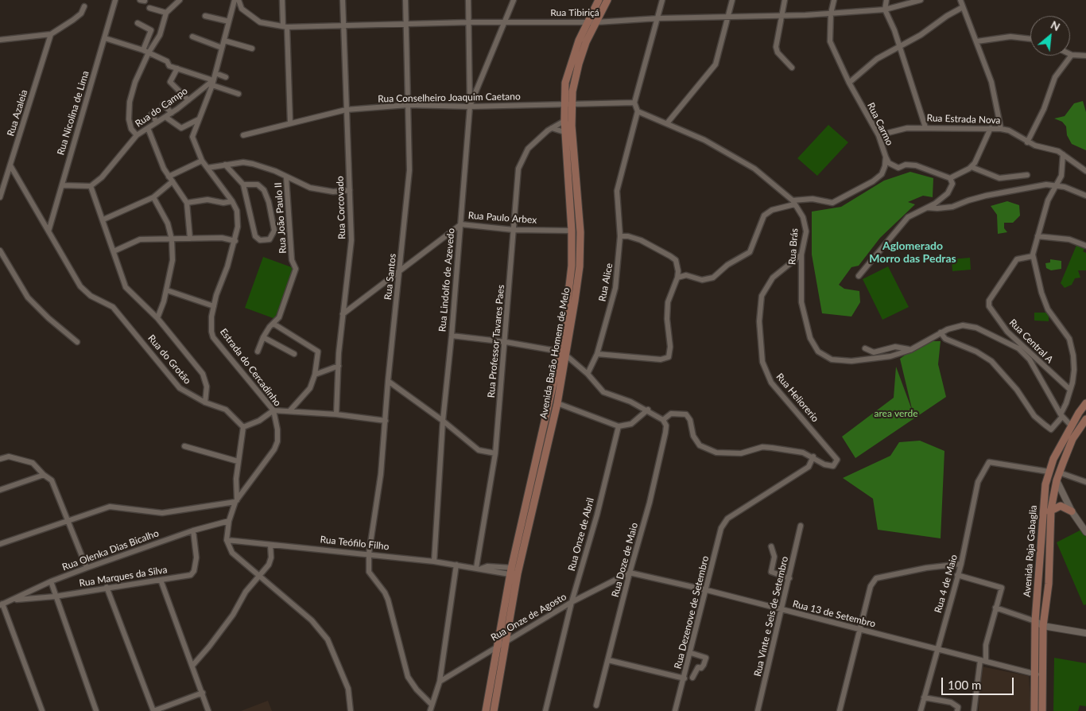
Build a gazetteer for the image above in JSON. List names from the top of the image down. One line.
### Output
{"streets":{"main road":["Avenida Barão Homem de Melo","Avenida Raja Gabaglia"],"street":["Rua Tibiriçá","Rua Conselheiro Joaquim Caetano","Rua do Campo","Rua Azaleia","Rua Nicolina de Lima","Rua Estrada Nova","Rua Carmo","Rua Corcovado","Rua João Paulo II","Rua Paulo Arbex","Rua Brás","Rua Santos","Rua Lindolfo de Azevedo","Rua Alice","Rua Professor Tavares Paes","Rua Central A","Rua do Grotão","Estrada do Cercadinho","Rua Heliorerio","Rua Onze de Abril","Rua Teófilo Filho","Rua Olenka Dias Bicalho","Rua Doze de Maio","Rua Marques da Silva","Rua 4 de Maio","Rua Dezenove de Setembro","Rua 13 de Setembro","Rua Vinte e Seis de Setembro","Rua Onze de Agosto"]},"crossings":[["Rua Tibiriçá","Rua Carmo"],["Rua Tibiriçá","Rua Corcovado"],["Rua Tibiriçá","Rua Santos"],["Rua Tibiriçá","Rua Lindolfo de Azevedo"],["Rua Tibiriçá","Avenida Barão Homem de Melo"],["Rua Conselheiro Joaquim Caetano","Rua Corcovado"],["Rua Conselheiro Joaquim Caetano","Rua Santos"],["Rua Conselheiro Joaquim Caetano","Rua Lindolfo de Azevedo"],["Rua Conselheiro Joaquim Caetano","Avenida Barão Homem de Melo"],["Rua do Campo","Estrada do Cercadinho"],["Rua Azaleia","Rua do Grotão"],["Rua Nicolina de Lima","Rua do Grotão"],["Rua Estrada Nova","Rua Carmo"],["Rua Carmo","Rua Brás"],["Rua Corcovado","Rua Paulo Arbex"],["Rua Paulo Arbex","Rua Santos"],["Rua Paulo Arbex","Rua Lindolfo de Azevedo"],["Rua Paulo Arbex","Rua Professor Tavares Paes"],["Rua Paulo Arbex","Avenida Barão Homem de Melo"],["Rua Brás","Rua Alice"],["Rua Brás","Rua Heliorerio"],["Rua Brás","Avenida Raja Gabaglia"],["Rua Santos","Rua Teófilo Filho"],["Rua Lindolfo de Azevedo","Rua Teófilo Filho"],["Rua Professor Tavares Paes","Avenida Barão Homem de Melo"],["Rua Professor Tavares Paes","Rua Teófilo Filho"],["Avenida Barão Homem de Melo","Rua Teófilo Filho"],["Avenida Barão Homem de Melo","Rua Onze de Agosto"],["Estrada do Cercadinho","Rua Teófilo Filho"],["Estrada do Cercadinho","Rua Olenka Dias Bicalho"],["Rua Heliorerio","Rua Dezenove de Setembro"],["Rua Onze de Abril","Rua Onze de Agosto"],["Rua Olenka Dias Bicalho","Rua Marques da Silva"],["Avenida Raja Gabaglia","Rua 4 de Maio"],["Avenida Raja Gabaglia","Rua 13 de Setembro"],["Rua Doze de Maio","Rua 13 de Setembro"],["Rua Doze de Maio","Rua Onze de Agosto"],["Rua 4 de Maio","Rua 13 de Setembro"],["Rua Dezenove de Setembro","Rua 13 de Setembro"],["Rua 13 de Setembro","Rua Vinte e Seis de Setembro"],["Rua 13 de Setembro","Rua Onze de Agosto"]],"districts":["Aglomerado Morro das Pedras"],"parks":["area verde"],"scale_bar":"100 m","north":"top right"}
